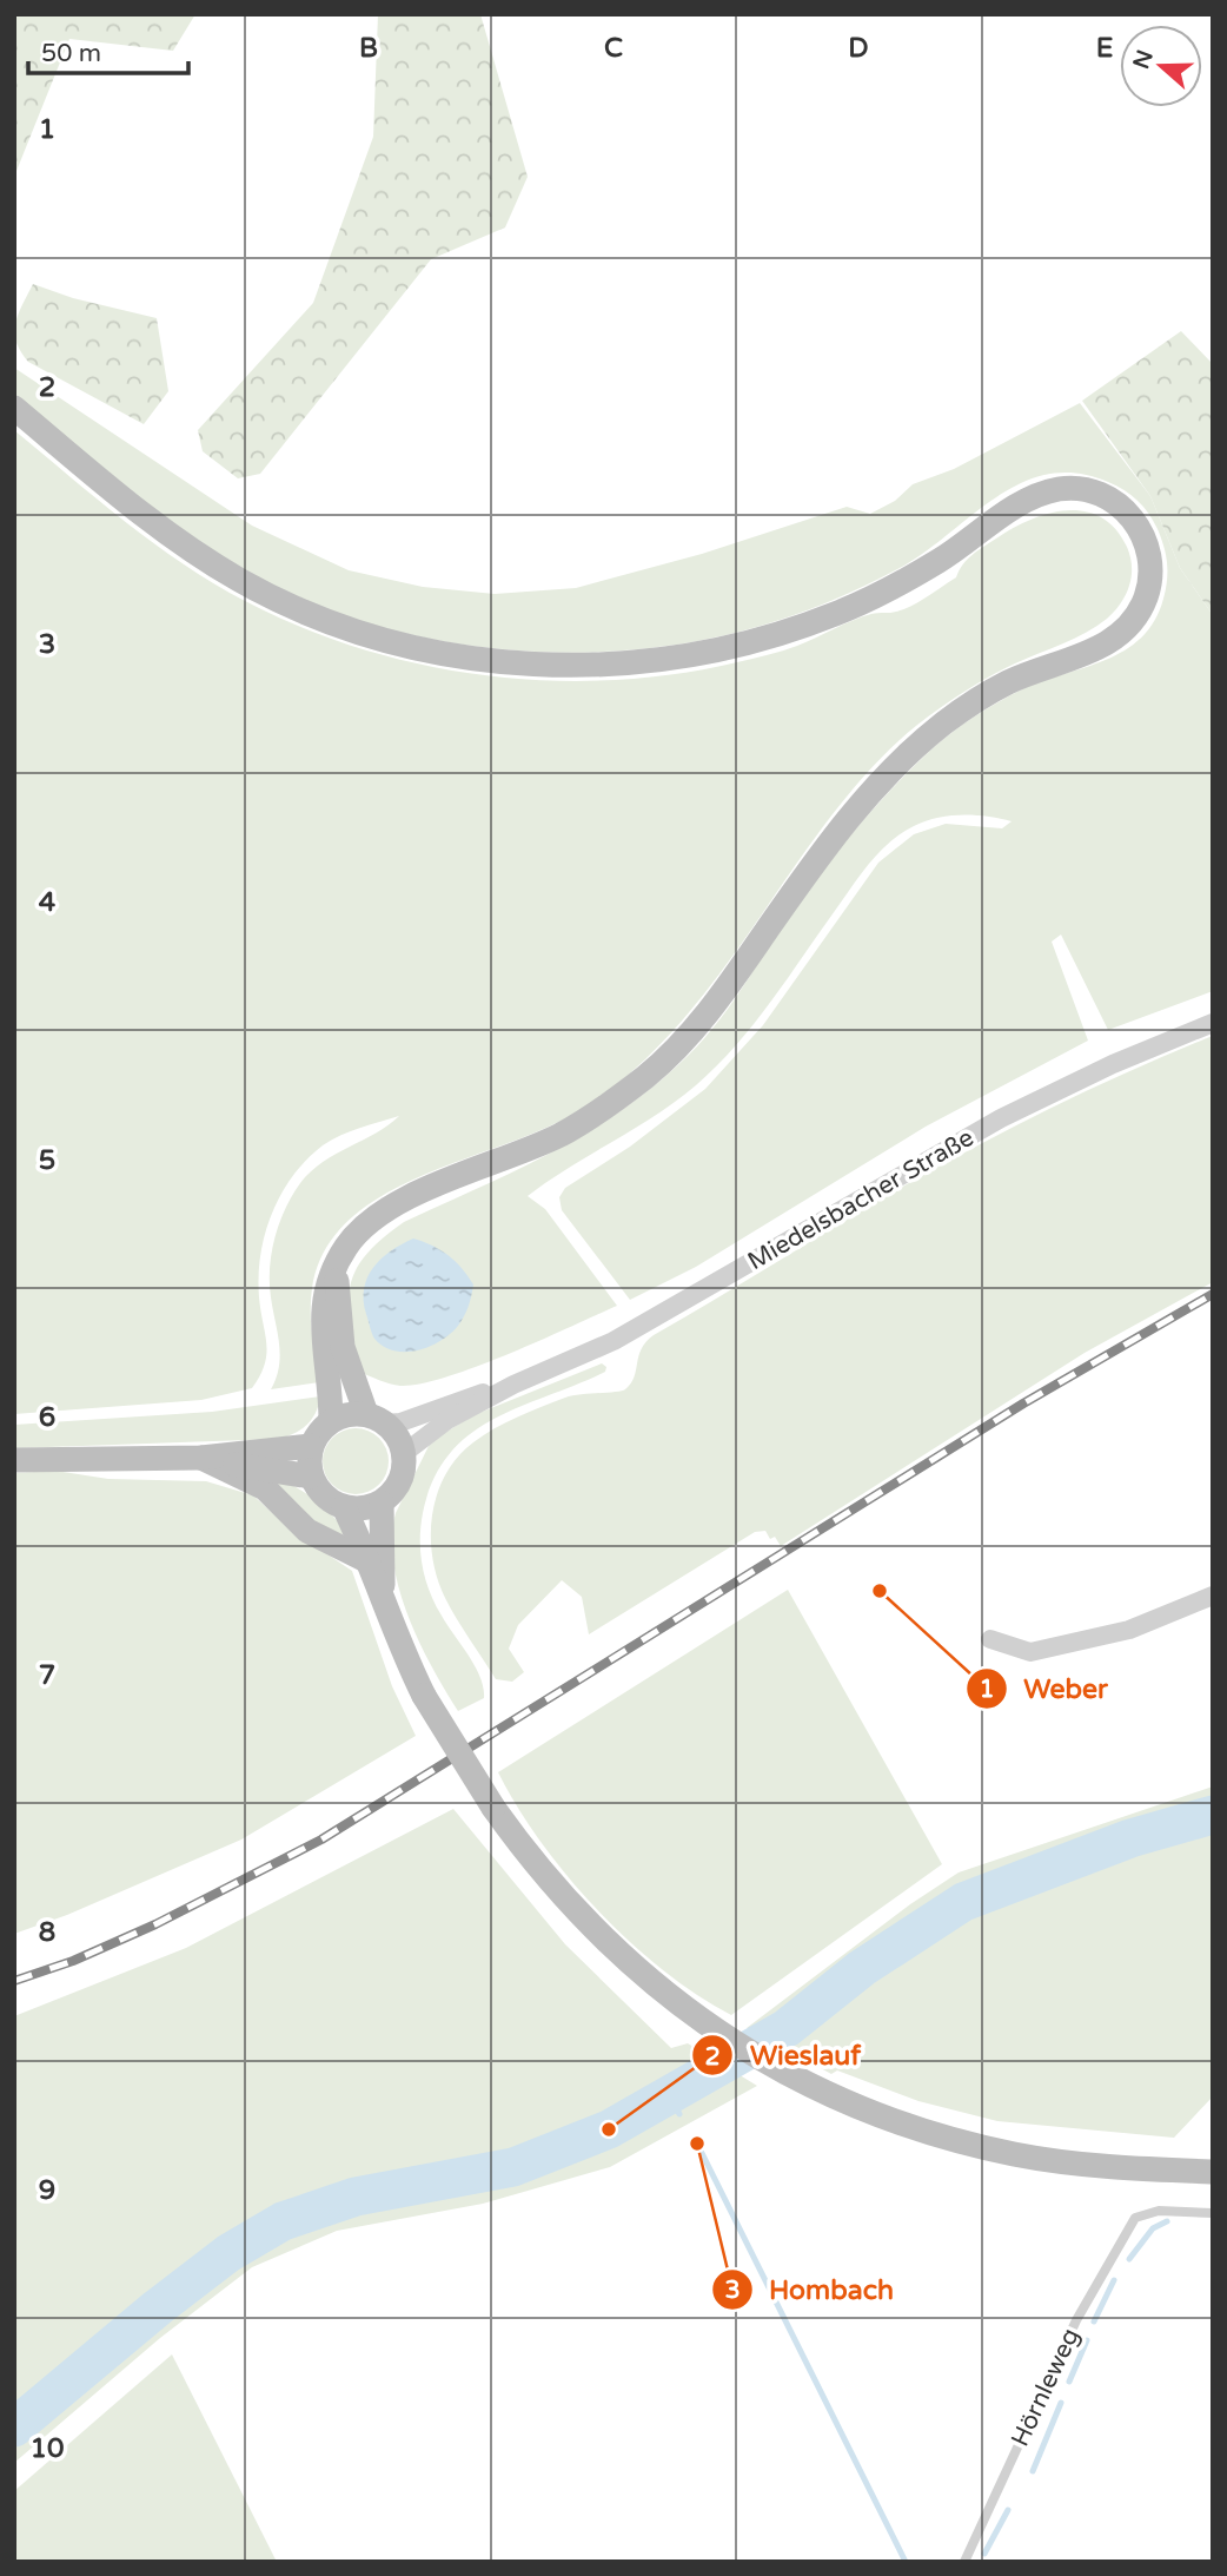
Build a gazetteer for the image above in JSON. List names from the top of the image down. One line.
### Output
{"streets":{"street":["Miedelsbacher Straße"],"lane":["Hörnleweg"]},"places":["Weber","Wieslauf","Hombach"],"scale_bar":"50 m","north":"left","grid":{"columns":["B","C","D","E"],"rows":["1","2","3","4","5","6","7","8","9","10"]}}
